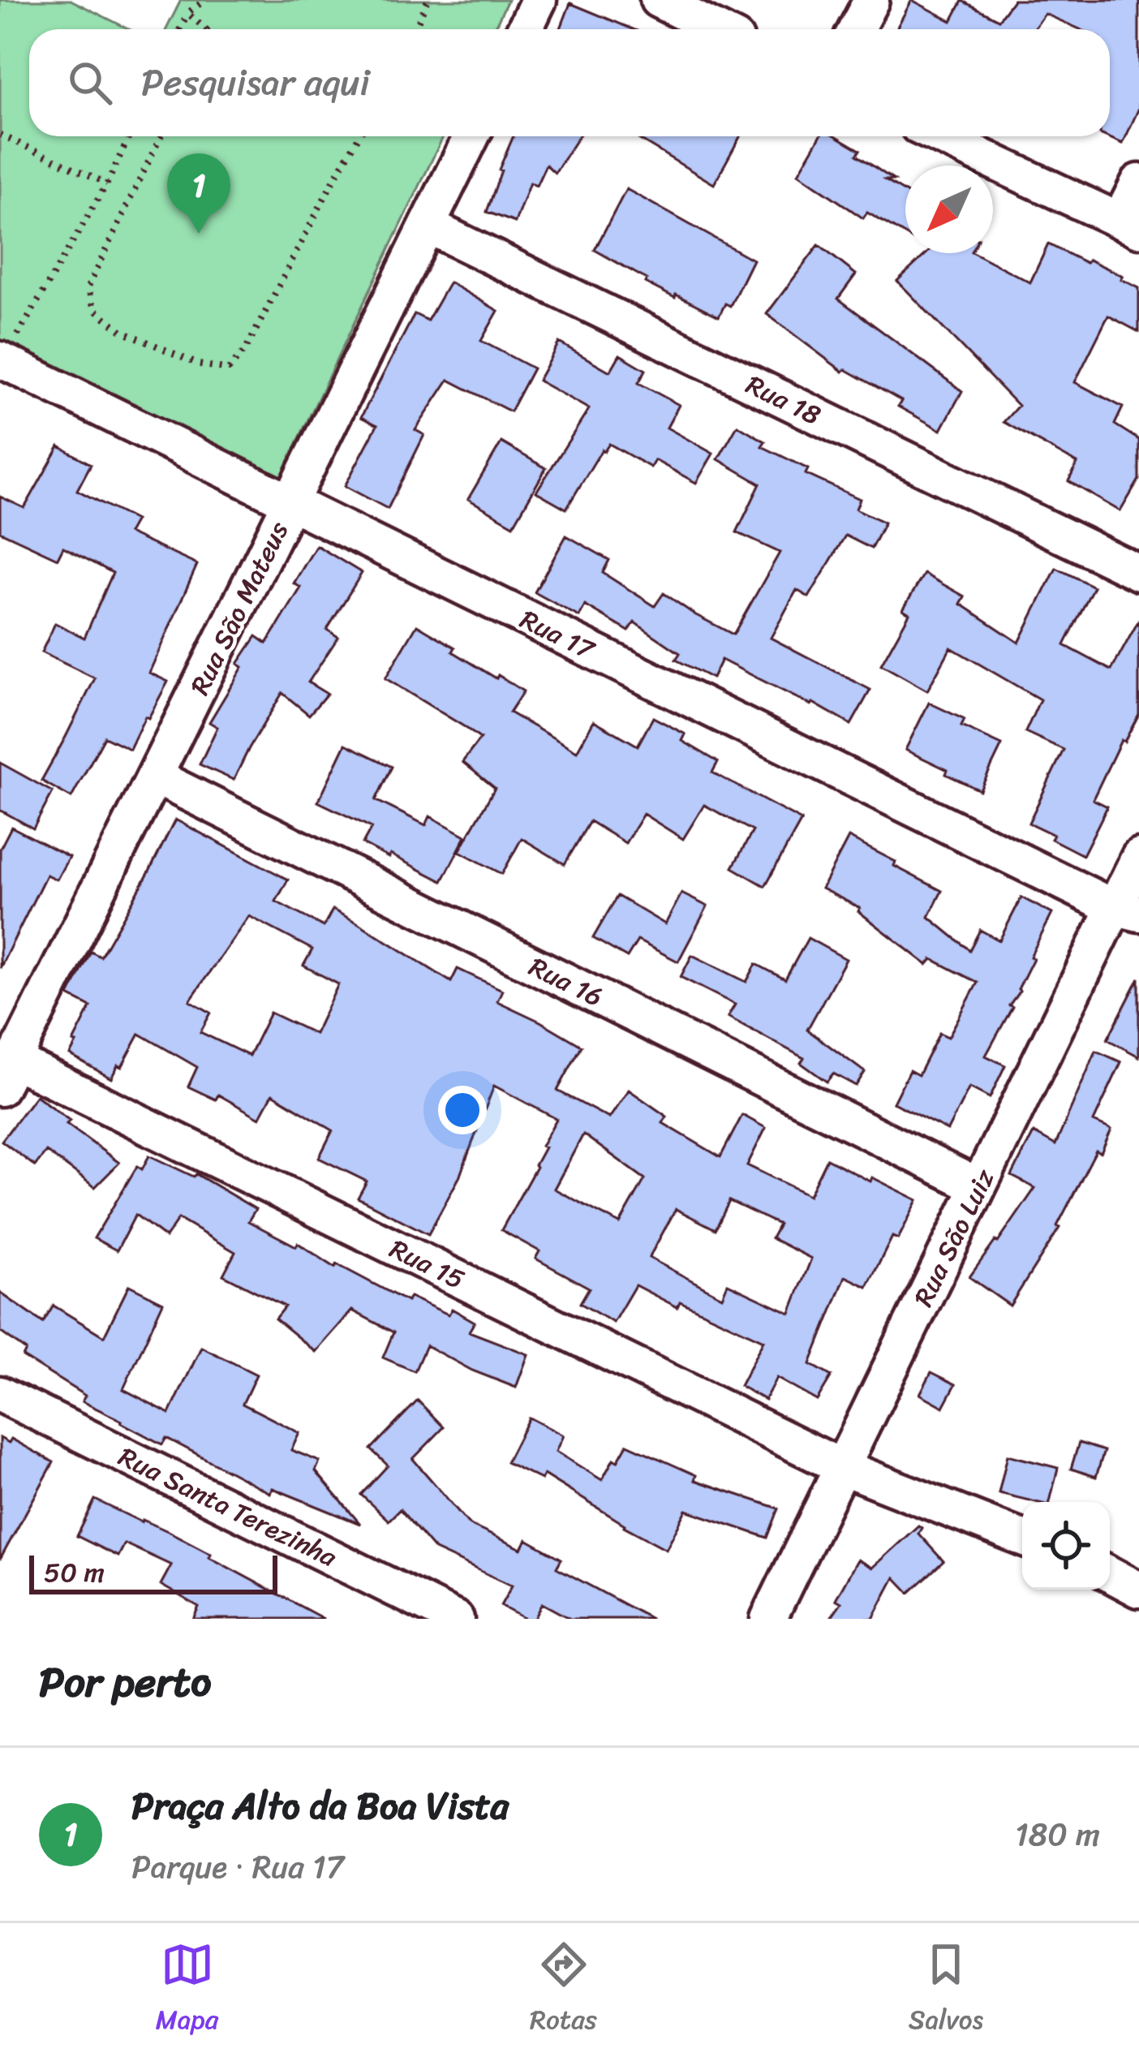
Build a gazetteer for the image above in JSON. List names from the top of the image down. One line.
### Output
{"streets":{"street":["Rua 18","Rua São Mateus","Rua 17","Rua 16","Rua São Luiz","Rua 15","Rua Santa Terezinha"]},"crossings":[["Rua 18","Rua São Mateus"],["Rua São Mateus","Rua 17"],["Rua São Mateus","Rua 16"],["Rua São Mateus","Rua 15"],["Rua 17","Rua São Luiz"],["Rua 16","Rua São Luiz"],["Rua São Luiz","Rua 15"]],"scale_bar":"50 m","north":"bottom left","page":{"search":"Pesquisar aqui","pins":"1","scale":"50 m","heading":"Por perto","list":[{"mark":"1","name":"Praça Alto da Boa Vista","note":"Parque · Rua 17","value":"180 m"}],"nav":["Mapa","Rotas","Salvos"]}}
